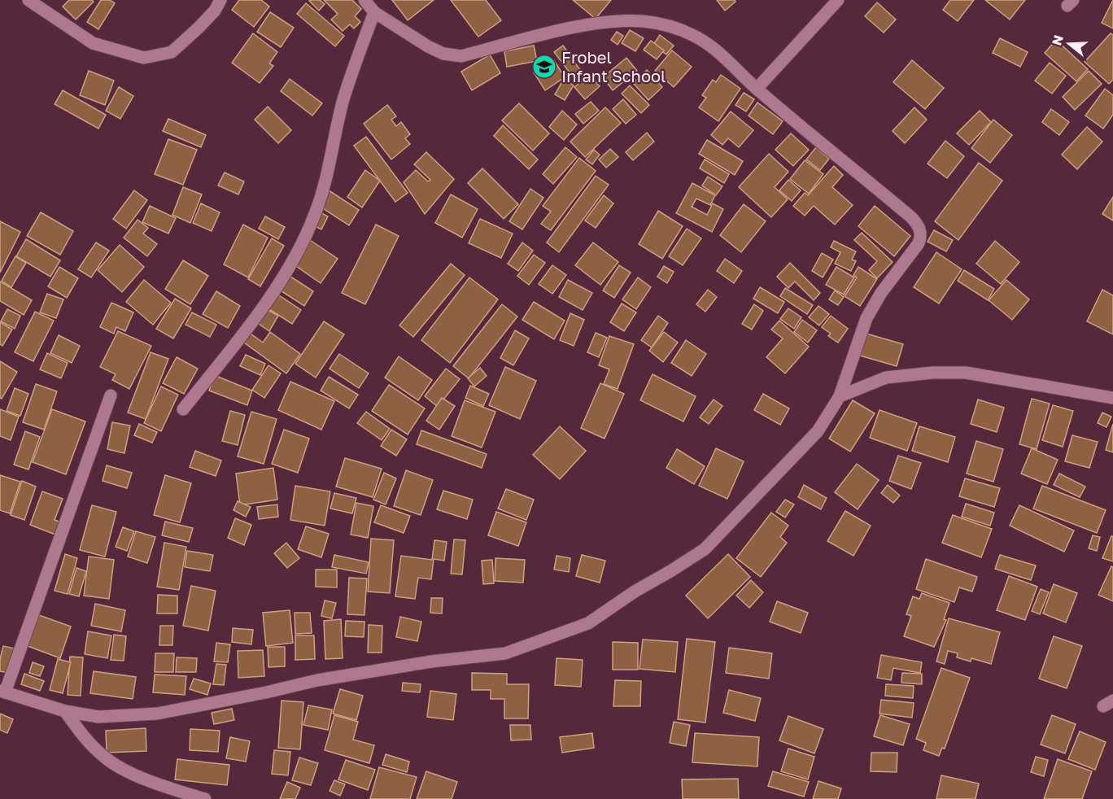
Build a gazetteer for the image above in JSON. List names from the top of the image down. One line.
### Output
{"places":{"school or university":["Frobel Infant School"]},"north":"left"}
